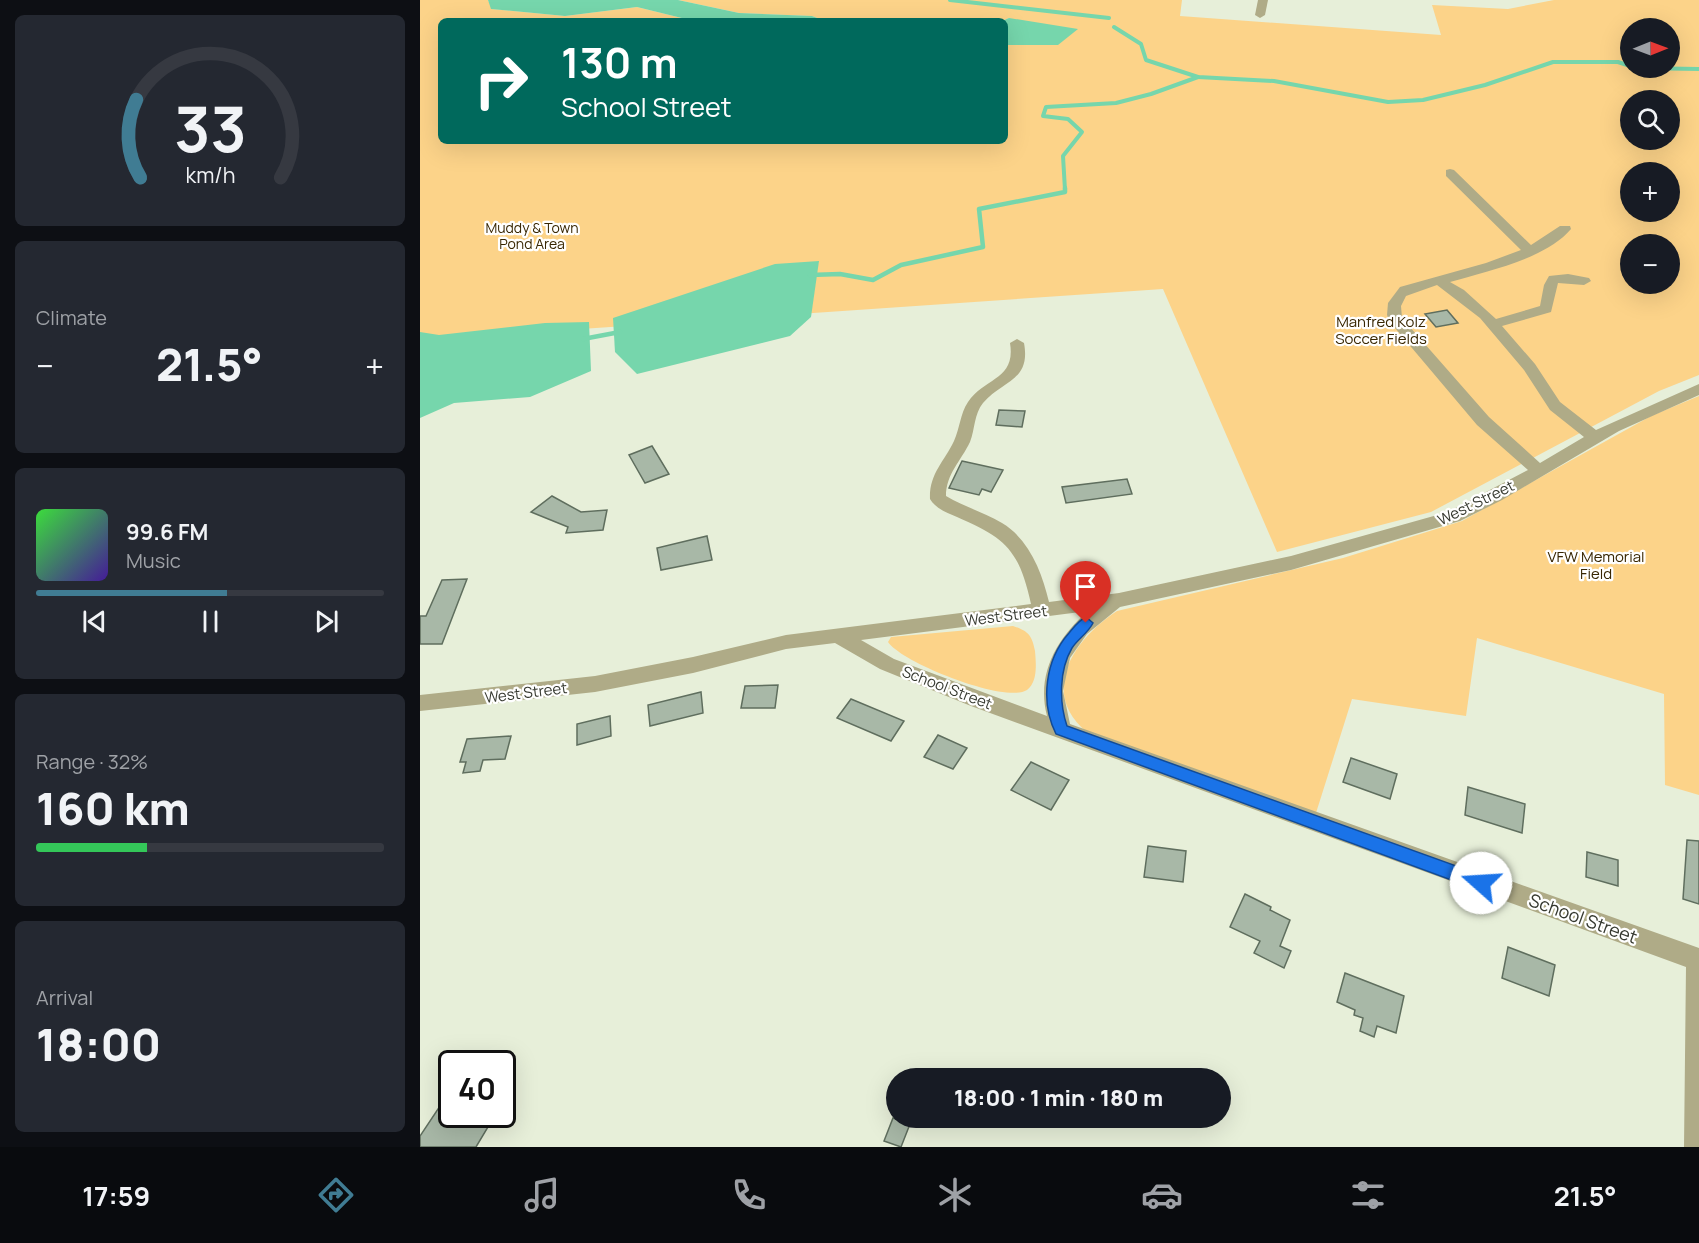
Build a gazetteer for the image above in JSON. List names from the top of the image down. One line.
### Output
{"streets":{"street":["West Street","School Street"]},"crossings":[["West Street","School Street"]],"parks":["Muddy & Town Pond Area","Manfred Kolz Soccer Fields","VFW Memorial Field"],"north":"right","page":{"map_buttons":["+","−"],"turn":["130 m","School Street"],"tile":["Climate",["Range · 32%","160 km"],["Arrival","18:00"]],"heat":["−","21.5°","+"],"song":["99.6 FM","Music"],"limit":"40","trip":"18:00 · 1 min · 180 m","tabs":["17:59","21.5°"],"gauge":["33","km/h"]}}
